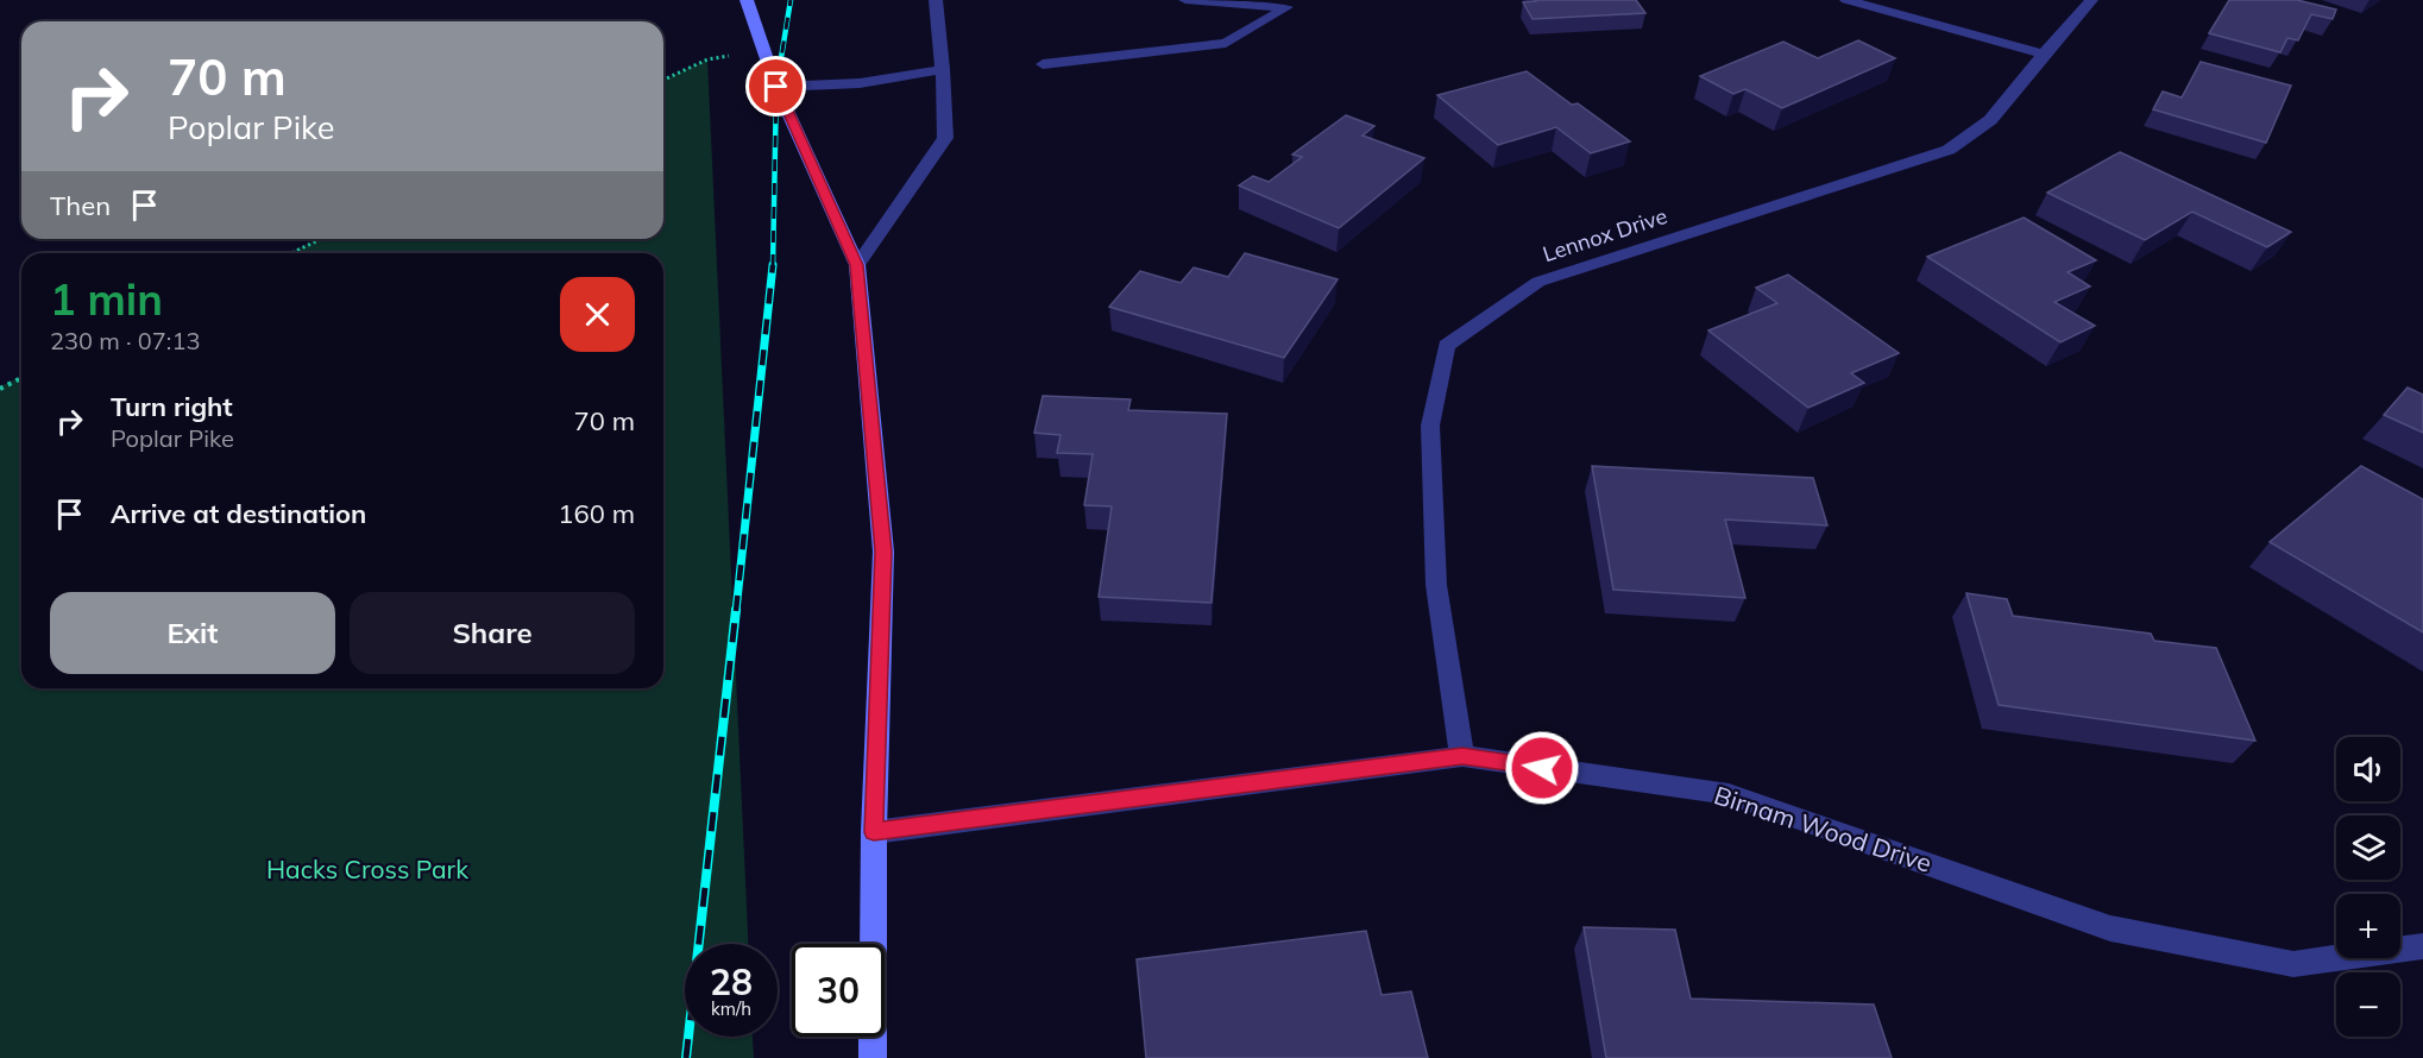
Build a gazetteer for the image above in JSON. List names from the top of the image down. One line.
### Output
{"streets":{"street":["Lennox Drive","Birnam Wood Drive"]},"crossings":[["Lennox Drive","Birnam Wood Drive"]],"parks":["Hacks Cross Park"],"page":{"turn":["70 m","Poplar Pike"],"then":"Then","heading":["1 min","230 m · 07:13"],"list":[{"name":"Turn right","note":"Poplar Pike","value":"70 m"},{"name":"Arrive at destination","value":"160 m"}],"buttons":["Exit","Share"],"map_buttons":["+","−"],"speed":"28 km/h","limit":"30"}}
